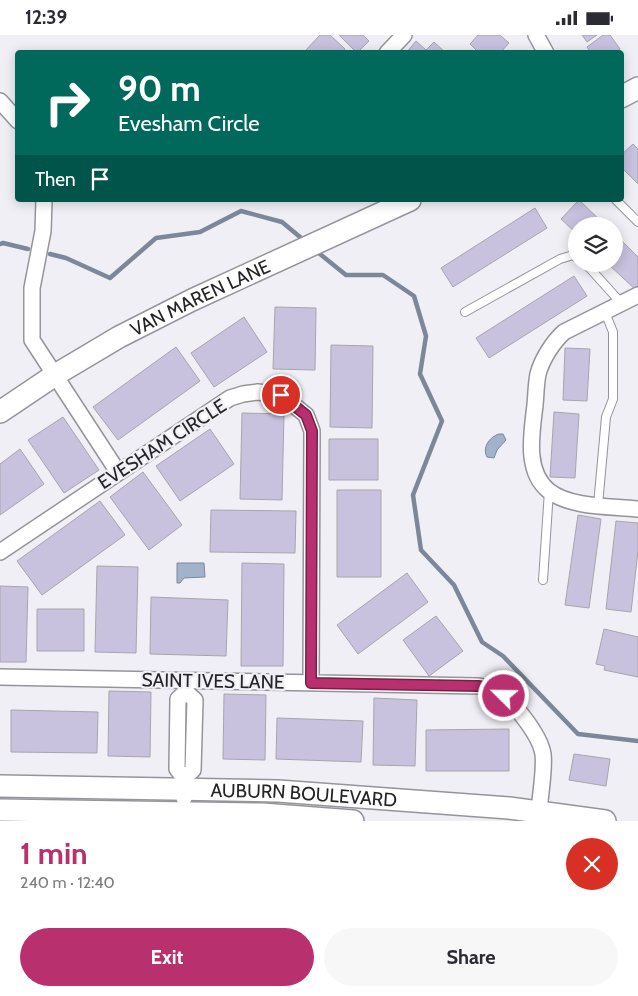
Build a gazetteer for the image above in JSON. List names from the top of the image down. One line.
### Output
{"streets":{"main road":["VAN MAREN LANE","AUBURN BOULEVARD"],"street":["EVESHAM CIRCLE","SAINT IVES LANE"]},"crossings":[["EVESHAM CIRCLE","SAINT IVES LANE"],["SAINT IVES LANE","AUBURN BOULEVARD"]],"page":{"status":"12:39","turn":["90 m","Evesham Circle"],"then":"Then","heading":["1 min","240 m · 12:40"],"buttons":["Exit","Share"]}}
